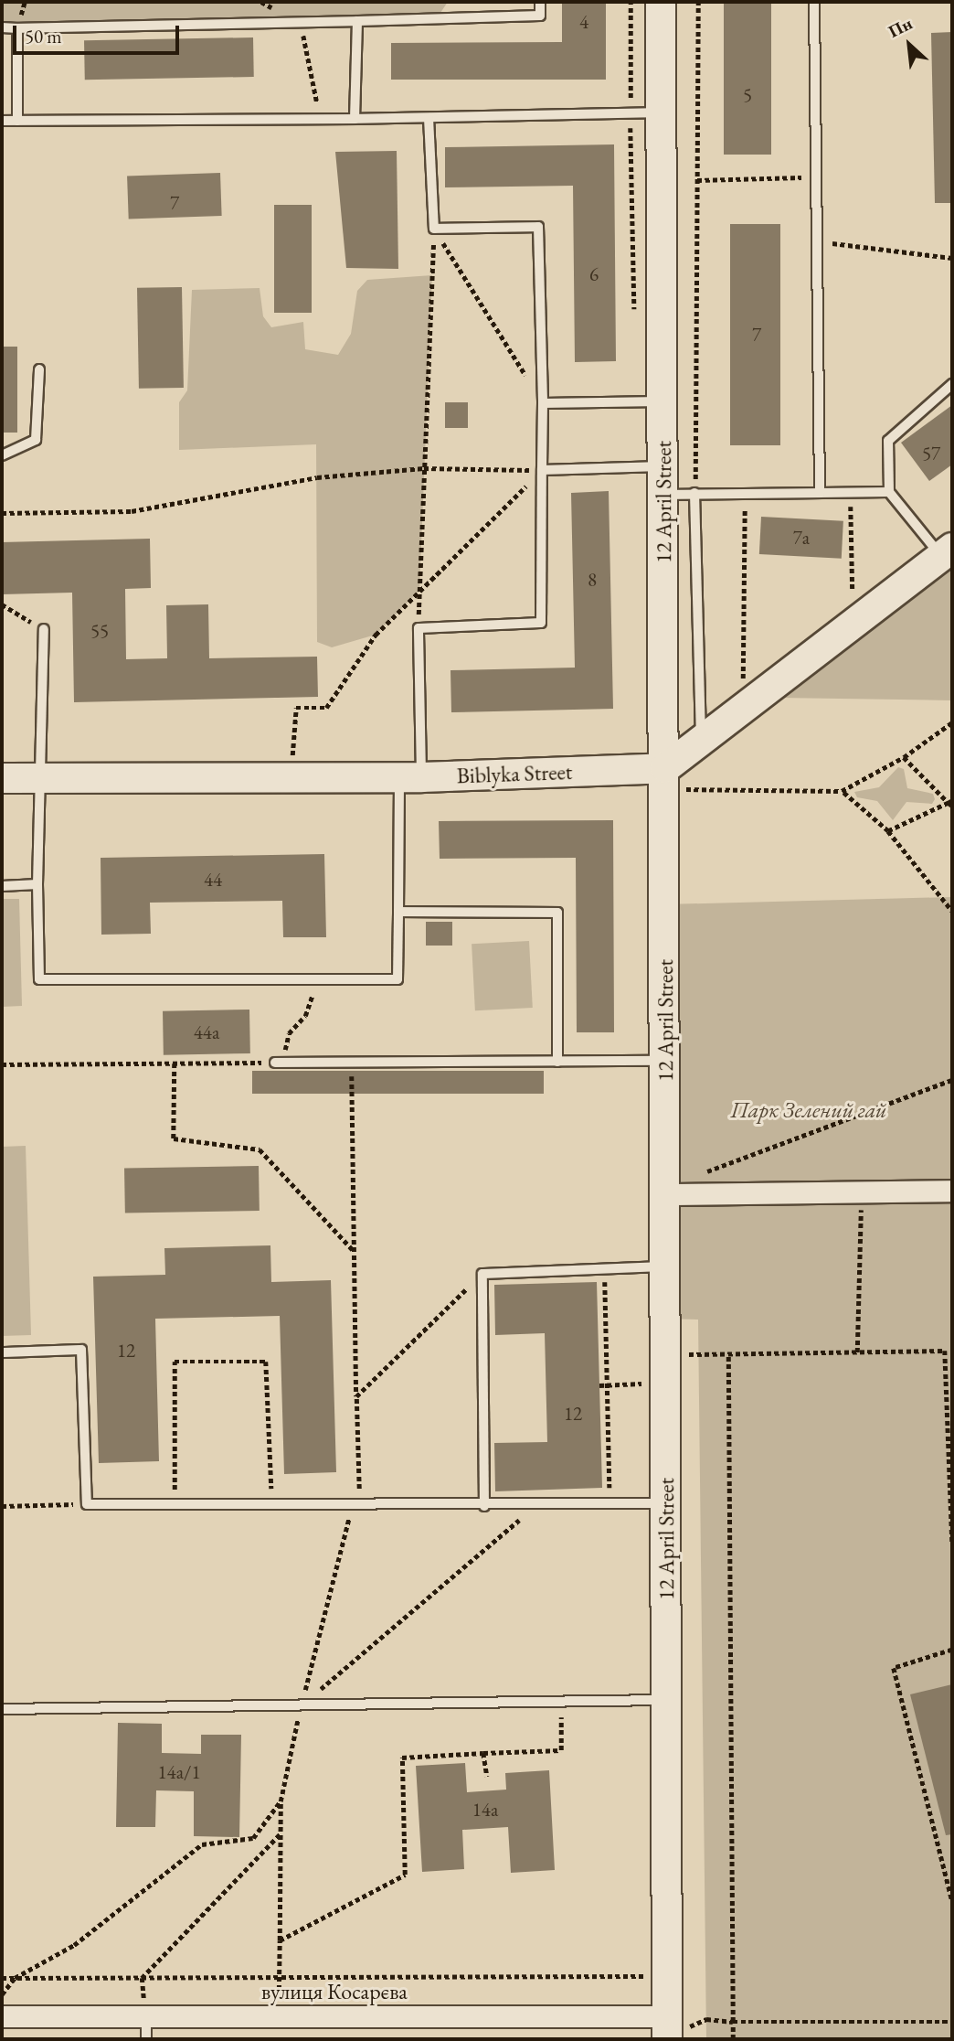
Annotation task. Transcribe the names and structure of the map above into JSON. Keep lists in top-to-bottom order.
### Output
{
  "streets": {
    "street": ["12 April Street", "Biblyka Street", "вулиця Косарєва"]
  },
  "crossings": [
    ["12 April Street", "Biblyka Street"],
    ["12 April Street", "вулиця Косарєва"]
  ],
  "parks": ["Парк Зелений гай"],
  "house_numbers": [
    "4",
    "5",
    "7",
    "6",
    "7",
    "57",
    "7а",
    "8",
    "55",
    "44",
    "44а",
    "12",
    "12",
    "14а/1",
    "14а"
  ],
  "scale_bar": "50 m",
  "north": "top left"
}
